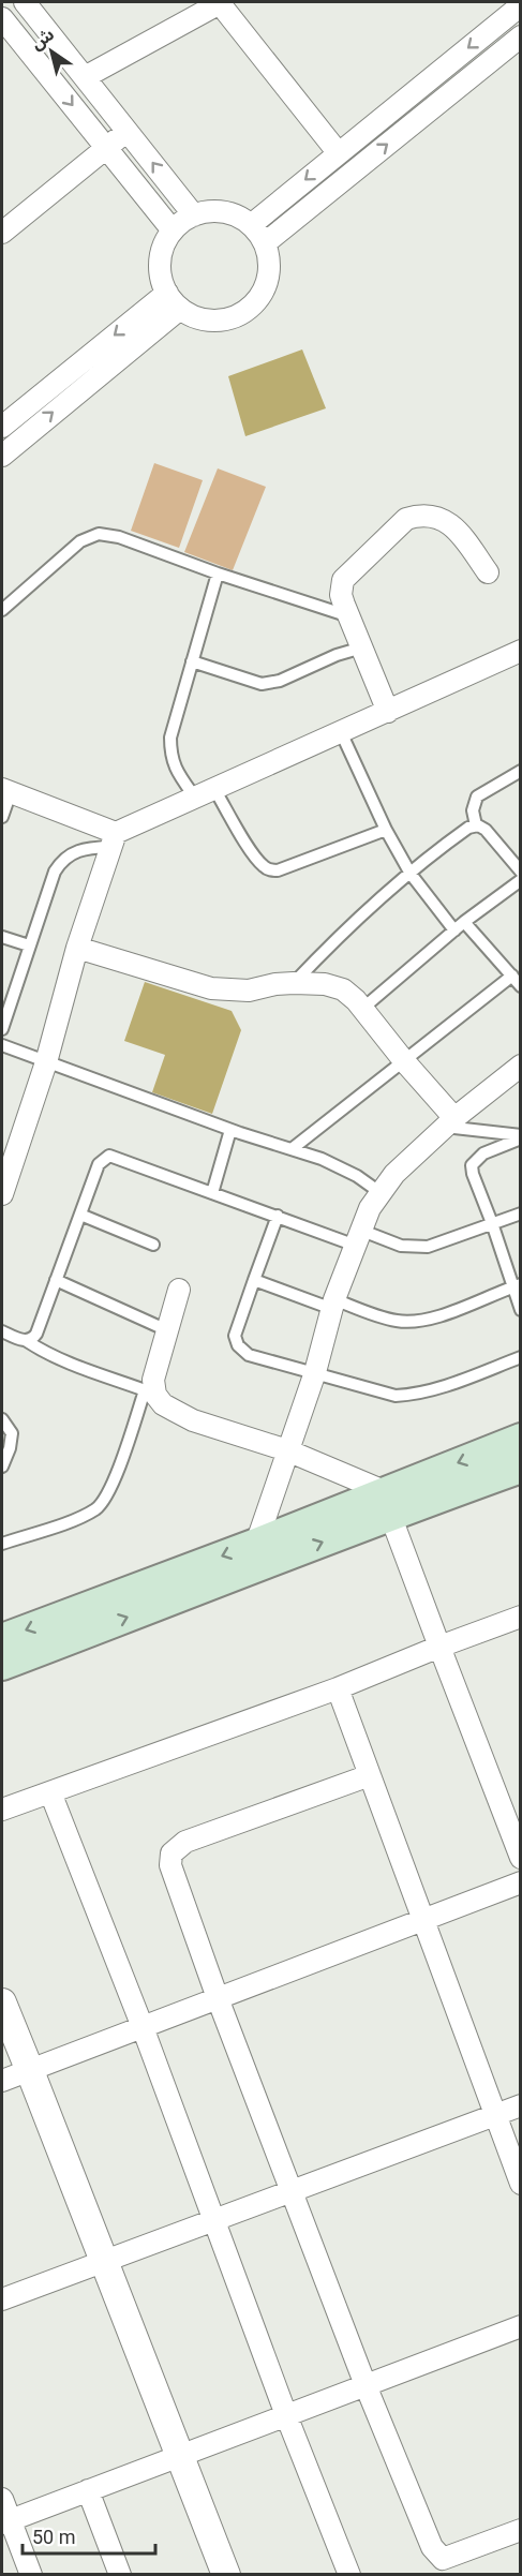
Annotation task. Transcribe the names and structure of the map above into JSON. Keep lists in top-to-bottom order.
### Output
{
  "scale_bar": "50 m",
  "north": "top left"
}
